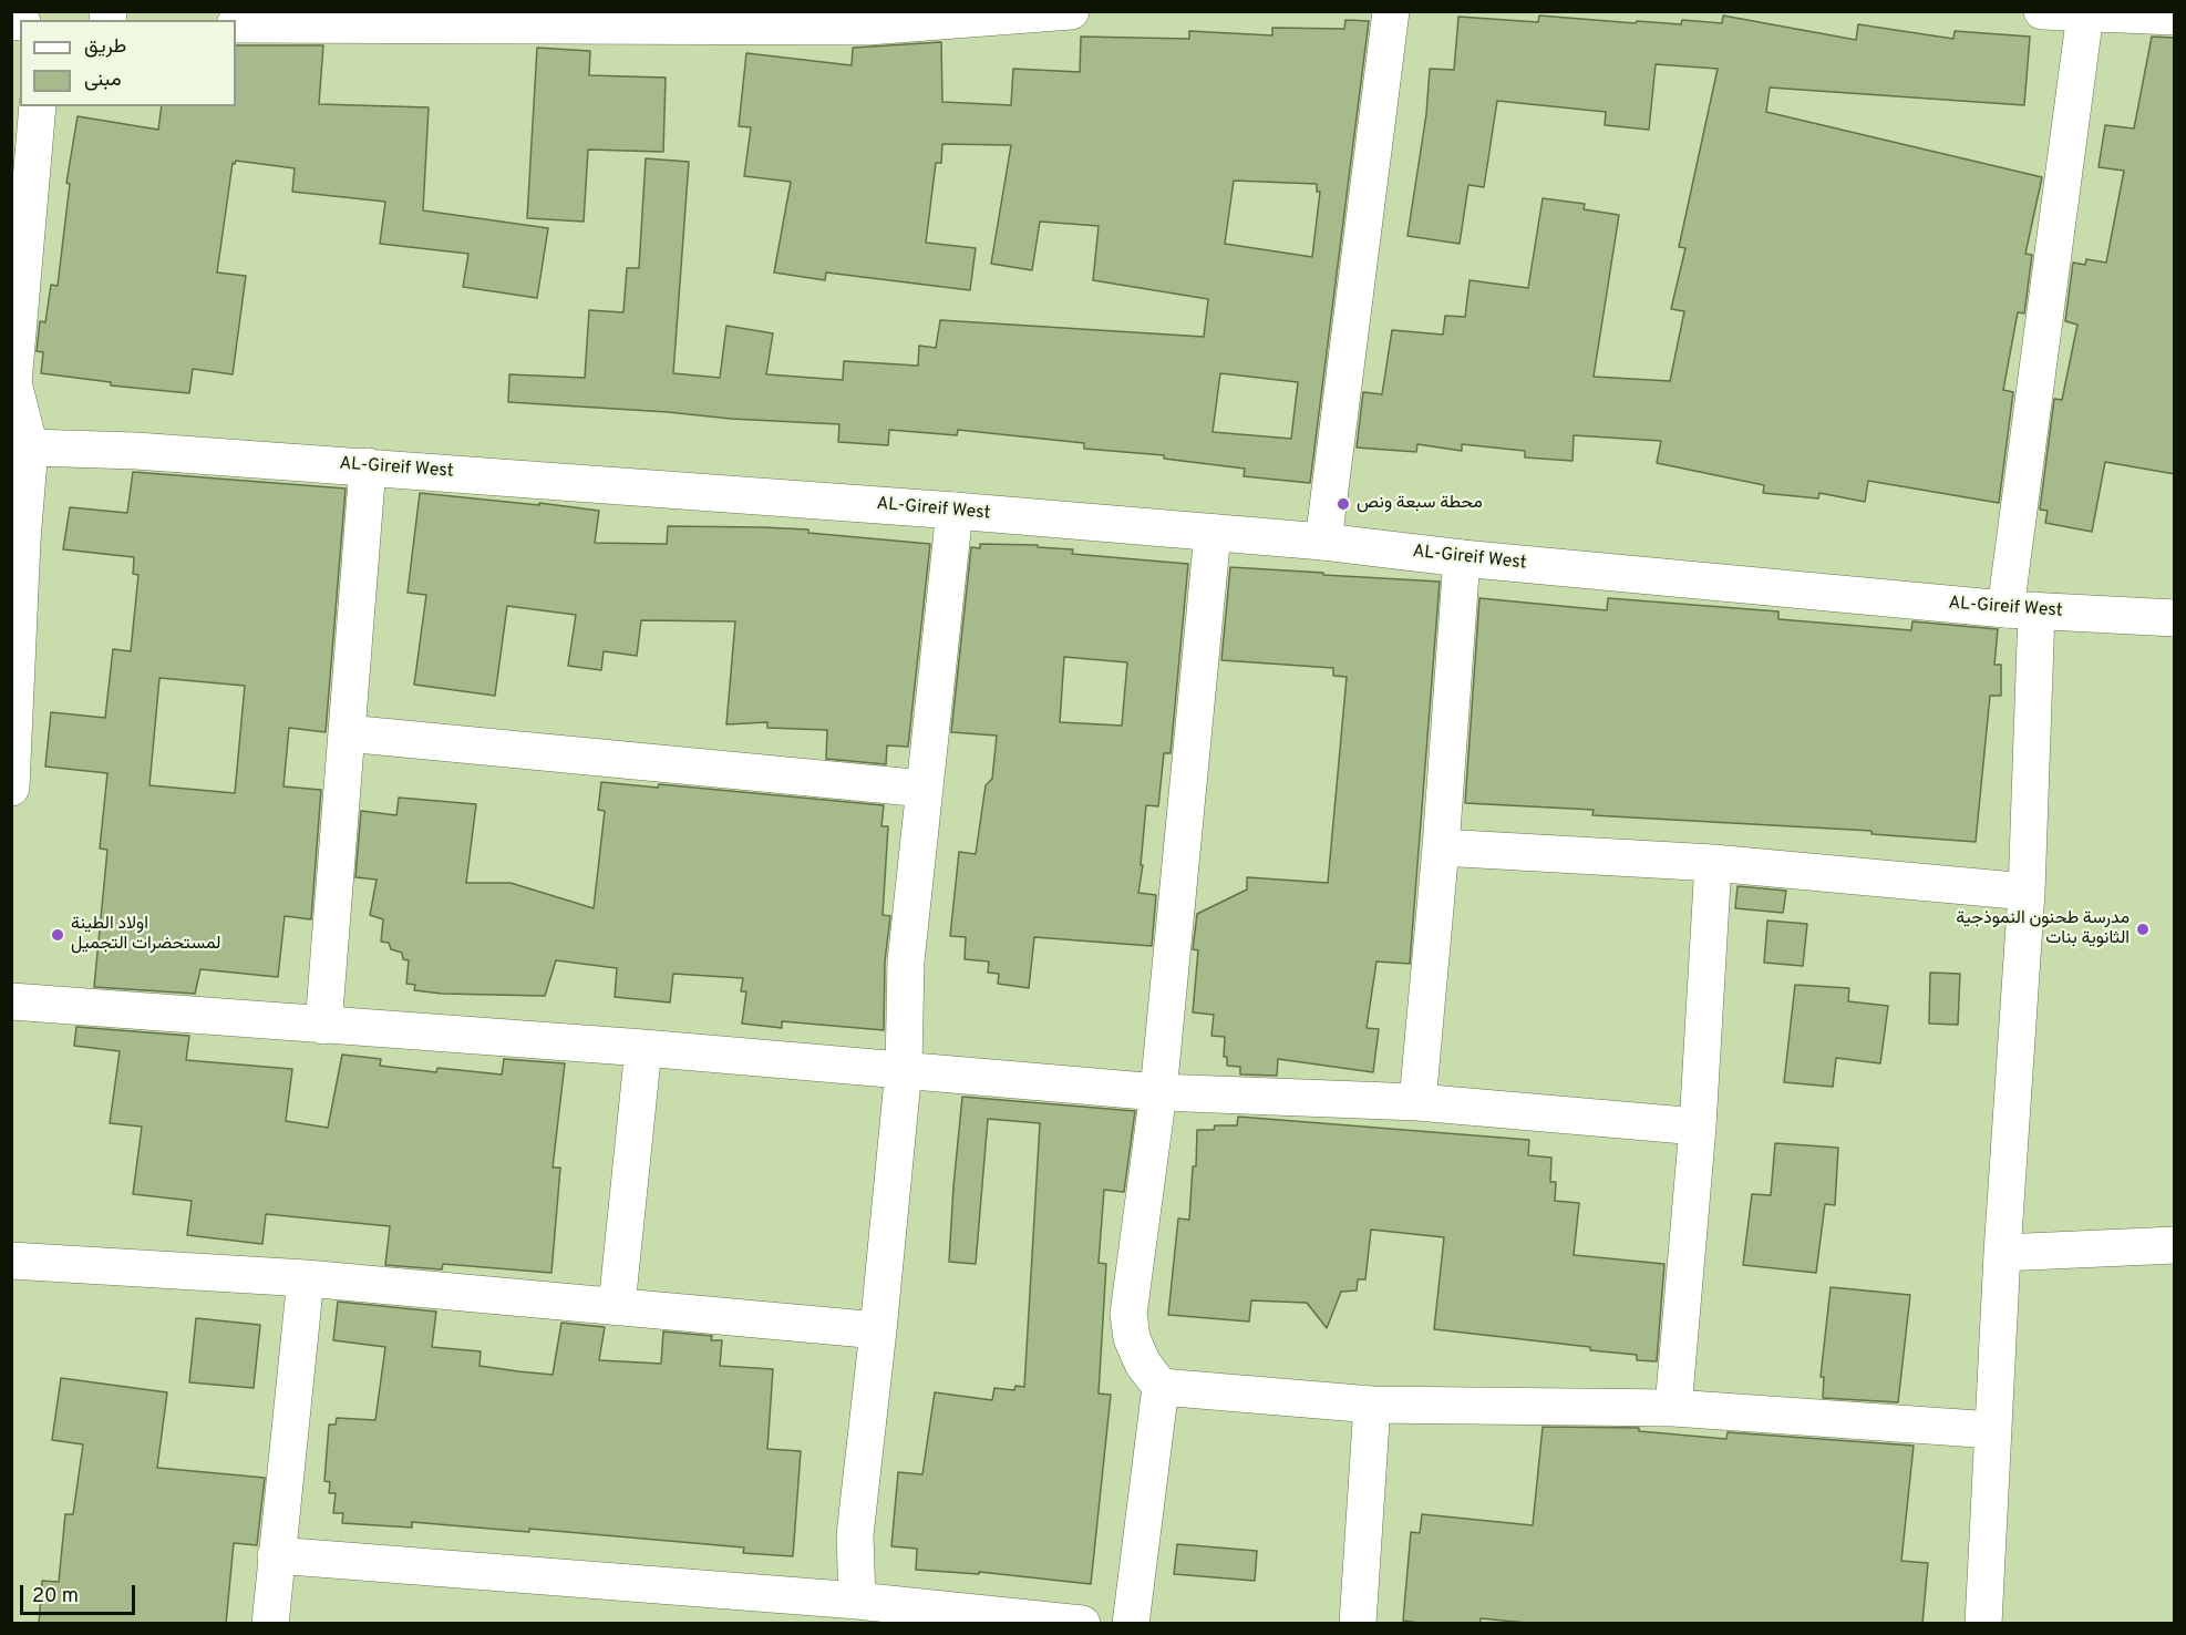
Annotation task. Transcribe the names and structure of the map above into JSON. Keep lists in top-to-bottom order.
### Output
{
  "streets": {
    "street": ["AL-Gireif West"]
  },
  "places": ["محطة سبعة ونص", "مدرسة طحنون النموذجية الثانوية بنات", "اولاد الطينة لمستحضرات التجميل"],
  "legend": ["طريق", "مبنى"],
  "scale_bar": "20 m"
}
